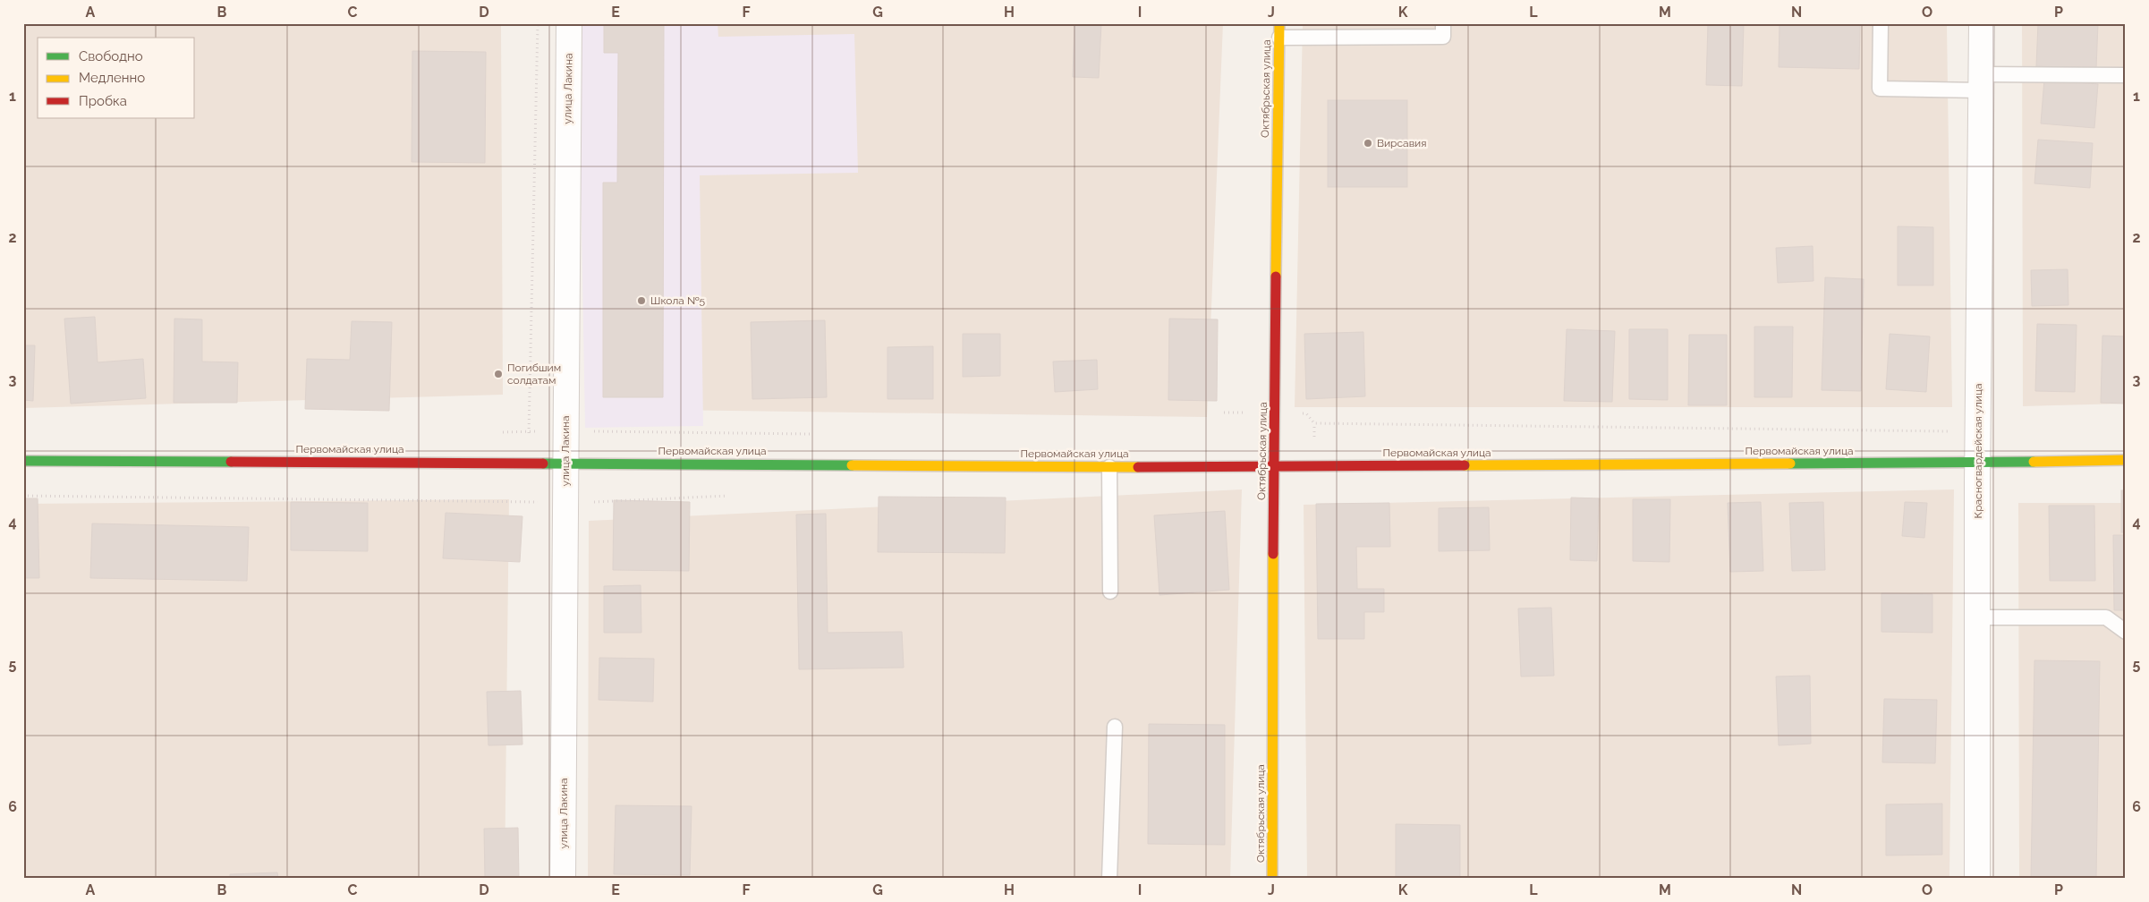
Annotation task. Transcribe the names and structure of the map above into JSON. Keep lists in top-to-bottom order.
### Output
{
  "streets": {
    "street": [
      "улица Лакина",
      "Октябрьская улица",
      "Первомайская улица",
      "Красногвардейская улица"
    ]
  },
  "crossings": [
    ["улица Лакина", "Первомайская улица"],
    ["Октябрьская улица", "Первомайская улица"],
    ["Первомайская улица", "Красногвардейская улица"]
  ],
  "places": ["Вирсавия", "Школа №5", "Погибшим солдатам"],
  "legend": ["Свободно", "Медленно", "Пробка"],
  "grid": {
    "columns": [
      "A",
      "B",
      "C",
      "D",
      "E",
      "F",
      "G",
      "H",
      "I",
      "J",
      "K",
      "L",
      "M",
      "N",
      "O",
      "P"
    ],
    "rows": [
      "1",
      "2",
      "3",
      "4",
      "5",
      "6"
    ]
  }
}
